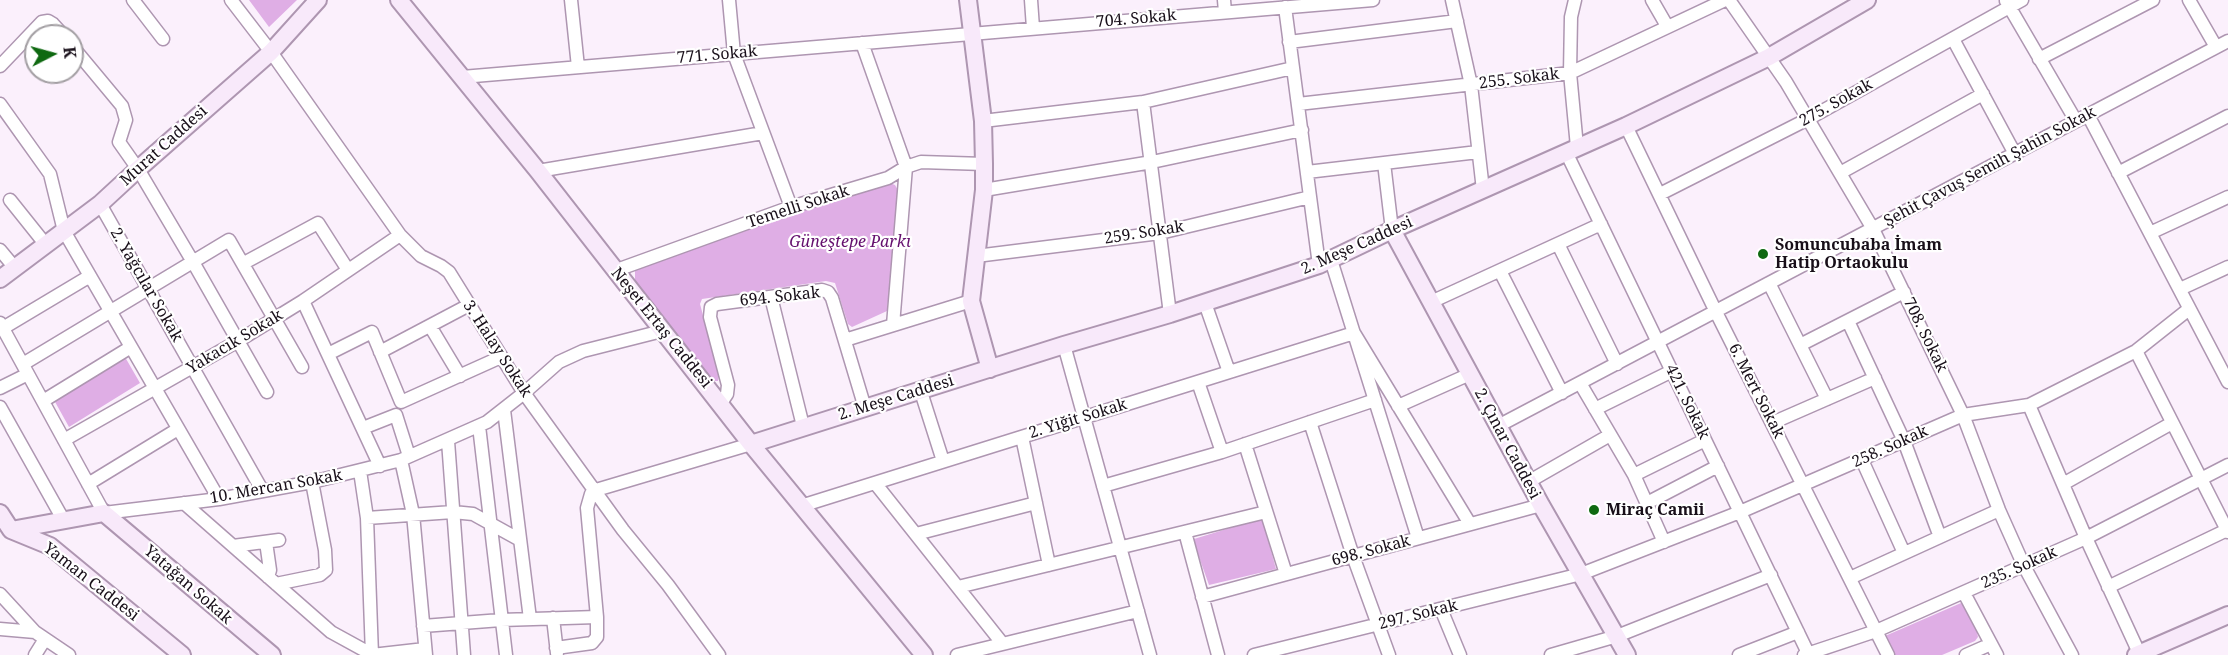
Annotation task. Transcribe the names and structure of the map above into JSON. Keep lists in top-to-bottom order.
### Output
{
  "streets": {
    "street": [
      "704. Sokak",
      "771. Sokak",
      "255. Sokak",
      "275. Sokak",
      "Murat Caddesi",
      "Şehit Çavuş Semih Şahin Sokak",
      "Temelli Sokak",
      "259. Sokak",
      "2. Meşe Caddesi",
      "2. Yağcılar Sokak",
      "694. Sokak",
      "Neşet Ertaş Caddesi",
      "708. Sokak",
      "Yakacık Sokak",
      "3. Halay Sokak",
      "6. Mert Sokak",
      "421. Sokak",
      "2. Yiğit Sokak",
      "2. Çınar Caddesi",
      "258. Sokak",
      "10. Mercan Sokak",
      "698. Sokak",
      "235. Sokak",
      "Yaman Caddesi",
      "Yatağan Sokak",
      "297. Sokak"
    ]
  },
  "crossings": [
    ["704. Sokak", "771. Sokak"],
    ["771. Sokak", "Neşet Ertaş Caddesi"],
    ["255. Sokak", "708. Sokak"],
    ["275. Sokak", "708. Sokak"],
    ["275. Sokak", "6. Mert Sokak"],
    ["Murat Caddesi", "2. Yağcılar Sokak"],
    ["Murat Caddesi", "3. Halay Sokak"],
    ["Şehit Çavuş Semih Şahin Sokak", "708. Sokak"],
    ["Şehit Çavuş Semih Şahin Sokak", "6. Mert Sokak"],
    ["Şehit Çavuş Semih Şahin Sokak", "421. Sokak"],
    ["Şehit Çavuş Semih Şahin Sokak", "2. Çınar Caddesi"],
    ["Temelli Sokak", "Neşet Ertaş Caddesi"],
    ["2. Meşe Caddesi", "694. Sokak"],
    ["2. Meşe Caddesi", "Neşet Ertaş Caddesi"],
    ["2. Meşe Caddesi", "708. Sokak"],
    ["2. Meşe Caddesi", "6. Mert Sokak"],
    ["2. Meşe Caddesi", "421. Sokak"],
    ["2. Meşe Caddesi", "2. Çınar Caddesi"],
    ["2. Yağcılar Sokak", "Yakacık Sokak"],
    ["2. Yağcılar Sokak", "10. Mercan Sokak"],
    ["694. Sokak", "Neşet Ertaş Caddesi"],
    ["Neşet Ertaş Caddesi", "2. Yiğit Sokak"],
    ["Neşet Ertaş Caddesi", "10. Mercan Sokak"],
    ["708. Sokak", "258. Sokak"],
    ["708. Sokak", "235. Sokak"],
    ["Yakacık Sokak", "3. Halay Sokak"],
    ["3. Halay Sokak", "10. Mercan Sokak"],
    ["6. Mert Sokak", "258. Sokak"],
    ["6. Mert Sokak", "235. Sokak"],
    ["421. Sokak", "258. Sokak"],
    ["421. Sokak", "235. Sokak"],
    ["2. Çınar Caddesi", "258. Sokak"],
    ["2. Çınar Caddesi", "698. Sokak"],
    ["2. Çınar Caddesi", "297. Sokak"],
    ["258. Sokak", "297. Sokak"],
    ["10. Mercan Sokak", "Yaman Caddesi"],
    ["10. Mercan Sokak", "Yatağan Sokak"]
  ],
  "parks": ["Güneştepe Parkı"],
  "places": ["Somuncubaba İmam Hatip Ortaokulu", "Miraç Camii"],
  "north": "right"
}
